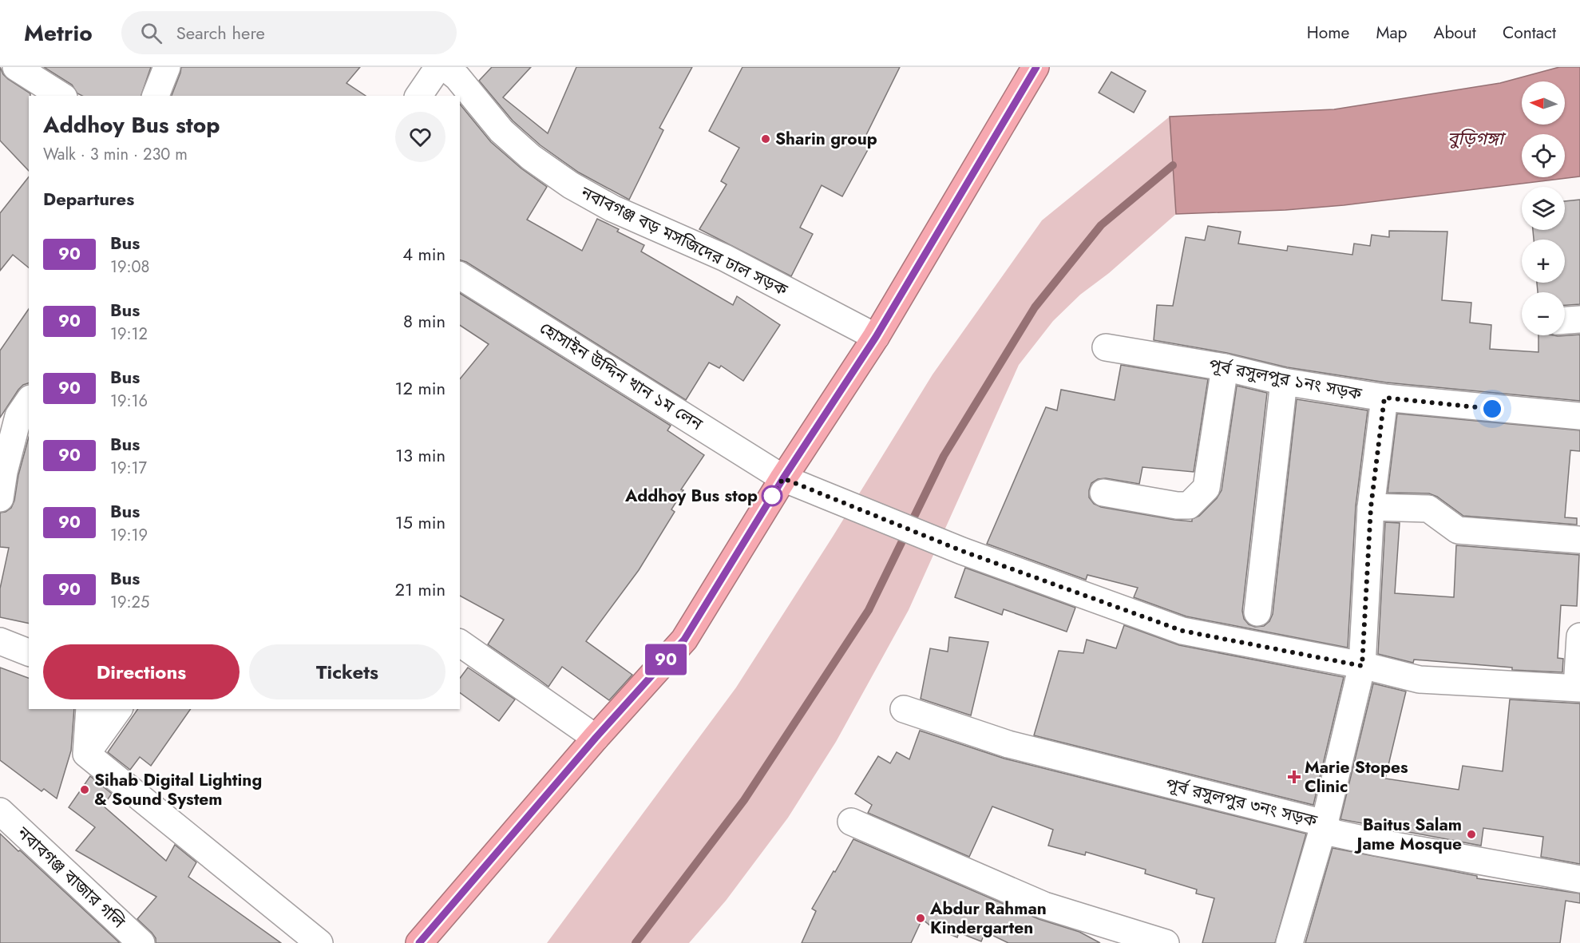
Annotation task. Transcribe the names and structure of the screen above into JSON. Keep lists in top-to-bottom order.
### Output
{
  "streets": {
    "street": [
      "নবাবগঞ্জ বড় মসজিদের ঢাল সড়ক",
      "হোসাইন উদ্দিন খান ১ম লেন",
      "পূর্ব রসুলপুর ১নং সড়ক",
      "পূর্ব রসুলপুর ৩নং সড়ক",
      "নবাবগঞ্জ বাজার গলি"
    ]
  },
  "water": ["বুড়িগঙ্গা"],
  "places": {
    "other": [
      "Sharin group",
      "Addhoy Bus stop",
      "Sihab Digital Lighting & Sound System",
      "Baitus Salam Jame Mosque",
      "Abdur Rahman Kindergarten"
    ],
    "health": ["Marie Stopes Clinic"]
  },
  "lines": ["bus line 90"],
  "north": "left",
  "page": {
    "header": "Metrio",
    "search": "Search here",
    "nav": [
      "Home",
      "Map",
      "About",
      "Contact"
    ],
    "on_map": "90",
    "map_buttons": ["+", "−"],
    "heading": [
      ["Addhoy Bus stop", "Walk · 3 min · 230 m"],
      "Departures"
    ],
    "list": [
      {
        "mark": "90",
        "name": "Bus",
        "note": "19:08",
        "value": "4 min"
      },
      {
        "mark": "90",
        "name": "Bus",
        "note": "19:12",
        "value": "8 min"
      },
      {
        "mark": "90",
        "name": "Bus",
        "note": "19:16",
        "value": "12 min"
      },
      {
        "mark": "90",
        "name": "Bus",
        "note": "19:17",
        "value": "13 min"
      },
      {
        "mark": "90",
        "name": "Bus",
        "note": "19:19",
        "value": "15 min"
      },
      {
        "mark": "90",
        "name": "Bus",
        "note": "19:25",
        "value": "21 min"
      }
    ],
    "buttons": ["Directions", "Tickets"]
  }
}
